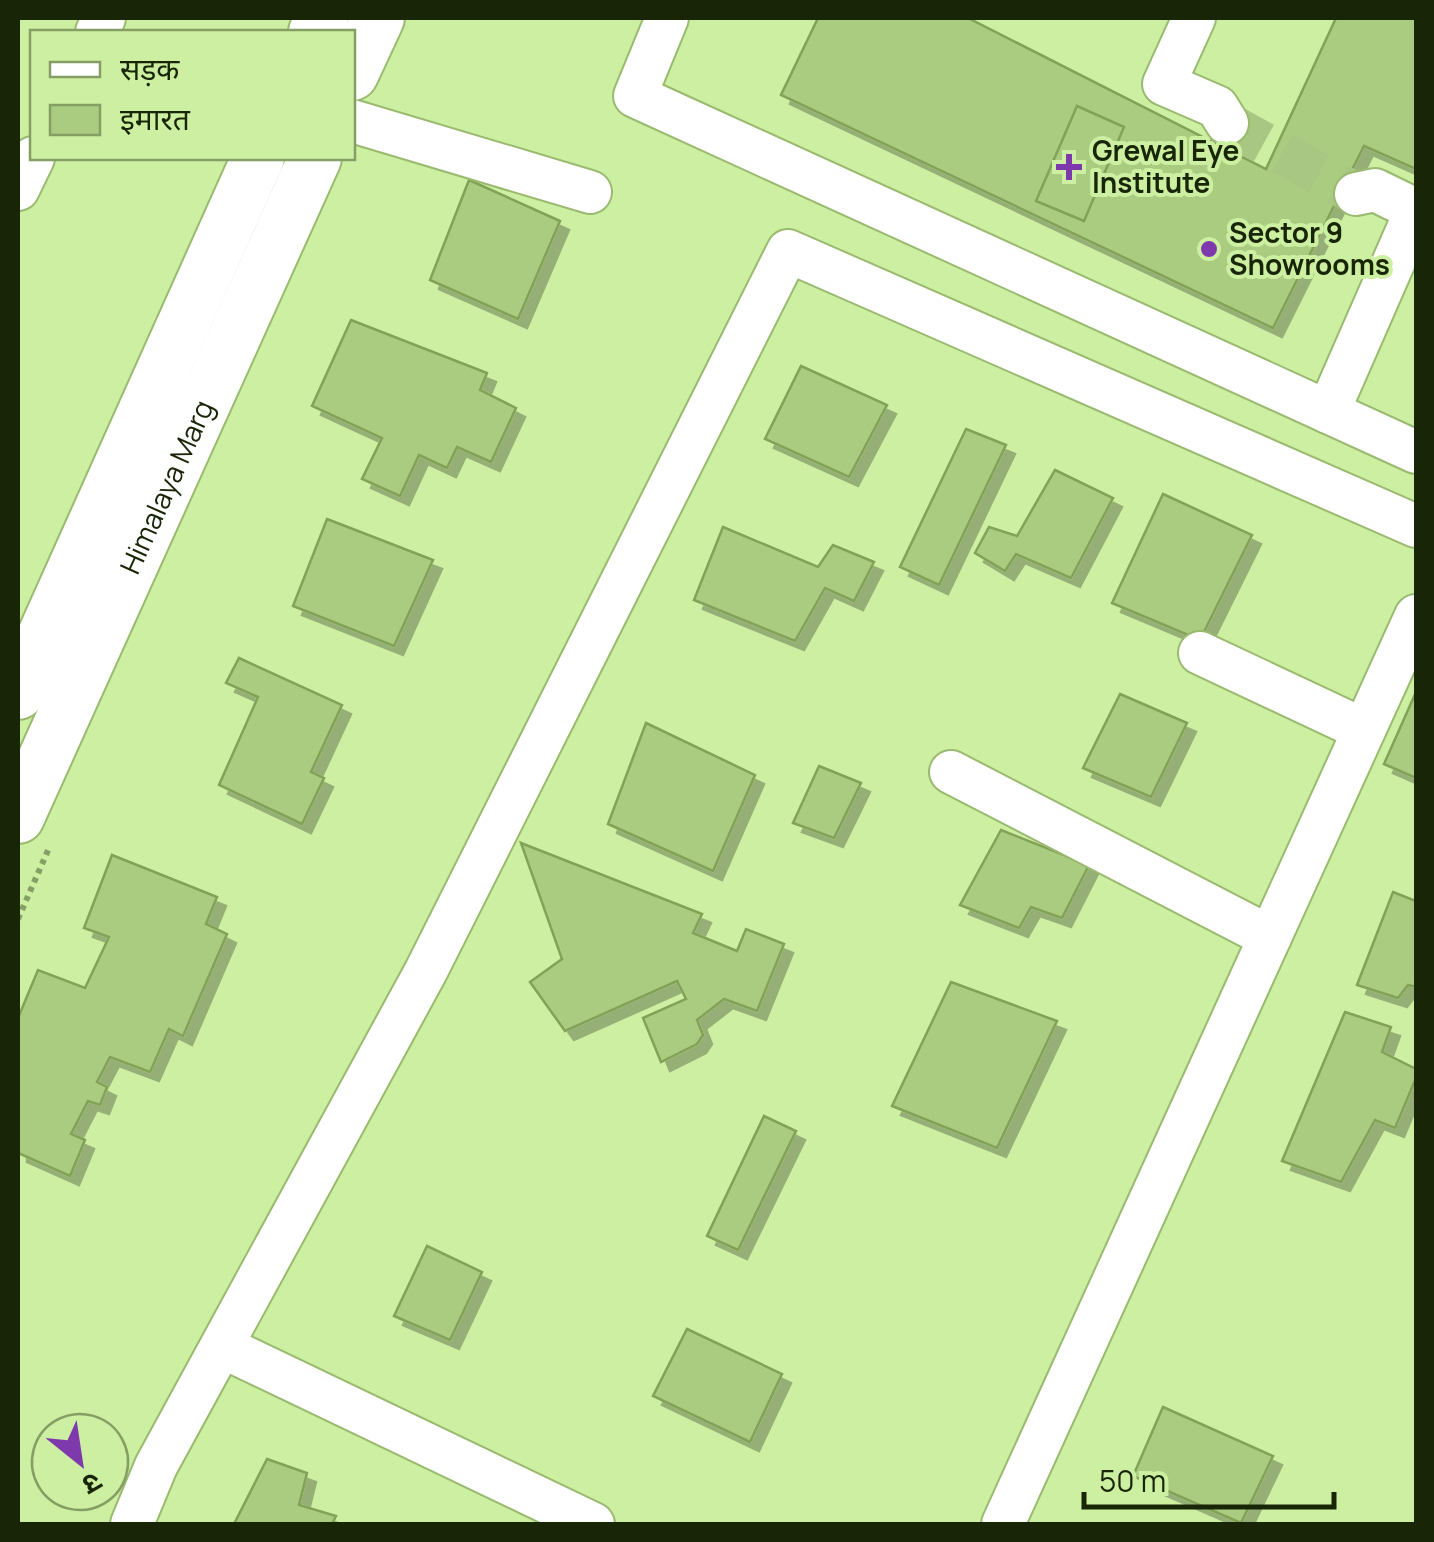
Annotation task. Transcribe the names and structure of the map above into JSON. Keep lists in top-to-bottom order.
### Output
{
  "streets": {
    "main road": ["Himalaya Marg"]
  },
  "places": {
    "health": ["Grewal Eye Institute"],
    "other": ["Sector 9 Showrooms"]
  },
  "legend": ["सड़क", "इमारत"],
  "scale_bar": "50 m",
  "north": "bottom right"
}
